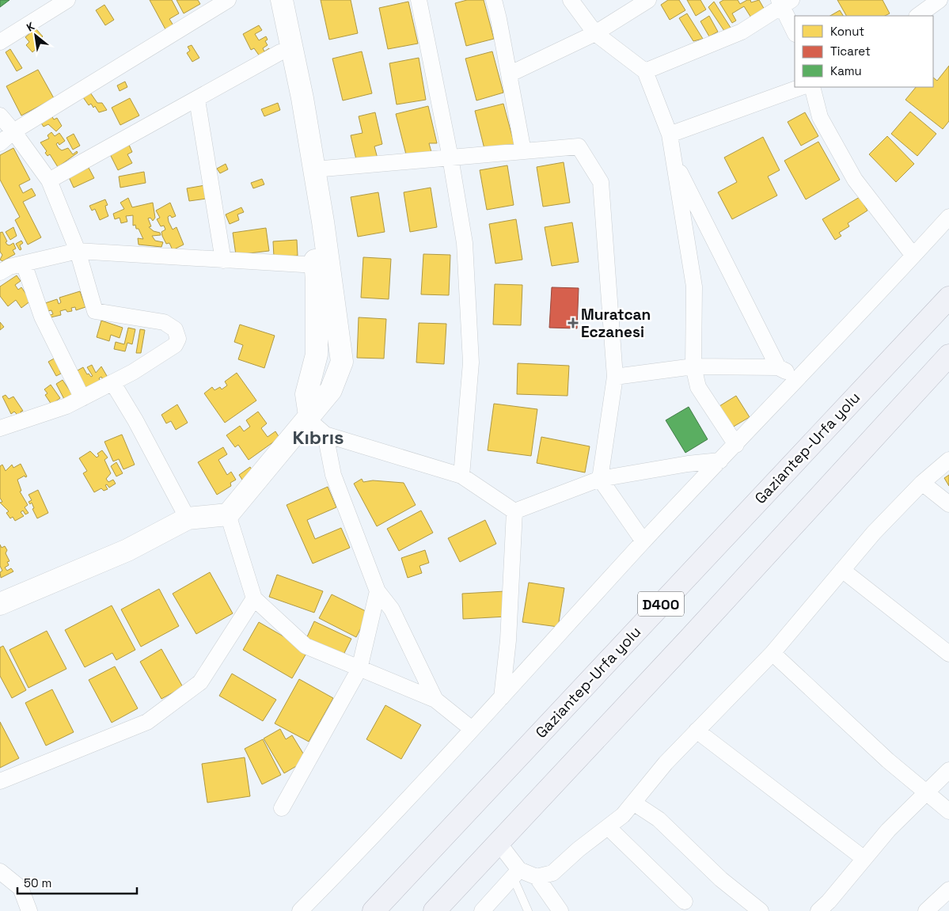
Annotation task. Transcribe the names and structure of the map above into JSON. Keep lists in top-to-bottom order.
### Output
{
  "streets": {
    "highway": ["Gaziantep-Urfa yolu", "D400"]
  },
  "districts": ["Kıbrıs"],
  "places": {
    "health": ["Muratcan Eczanesi"]
  },
  "legend": ["Konut", "Ticaret", "Kamu"],
  "scale_bar": "50 m",
  "north": "top left"
}
